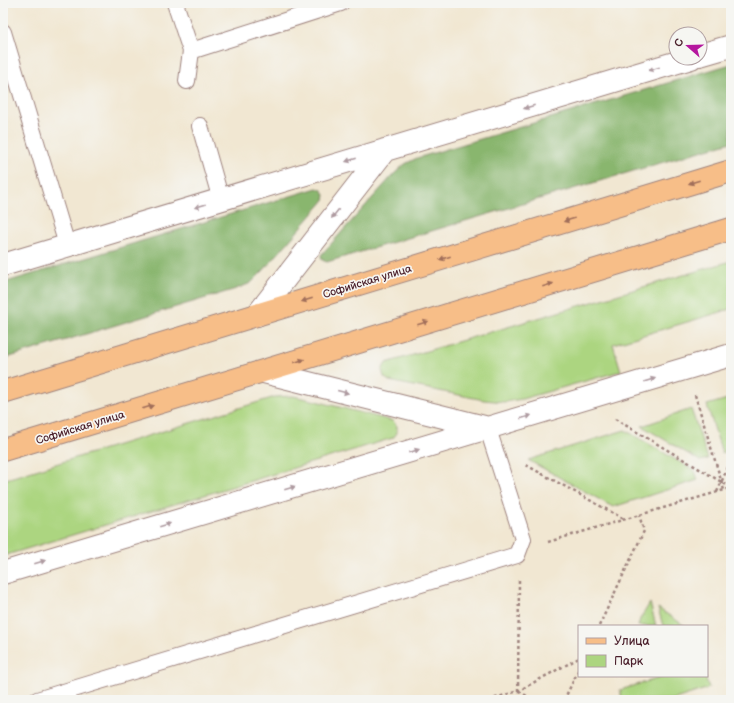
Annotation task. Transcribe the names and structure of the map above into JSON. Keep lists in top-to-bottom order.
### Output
{
  "streets": {
    "main road": ["Софийская улица"]
  },
  "legend": ["Улица", "Парк"],
  "north": "left"
}
